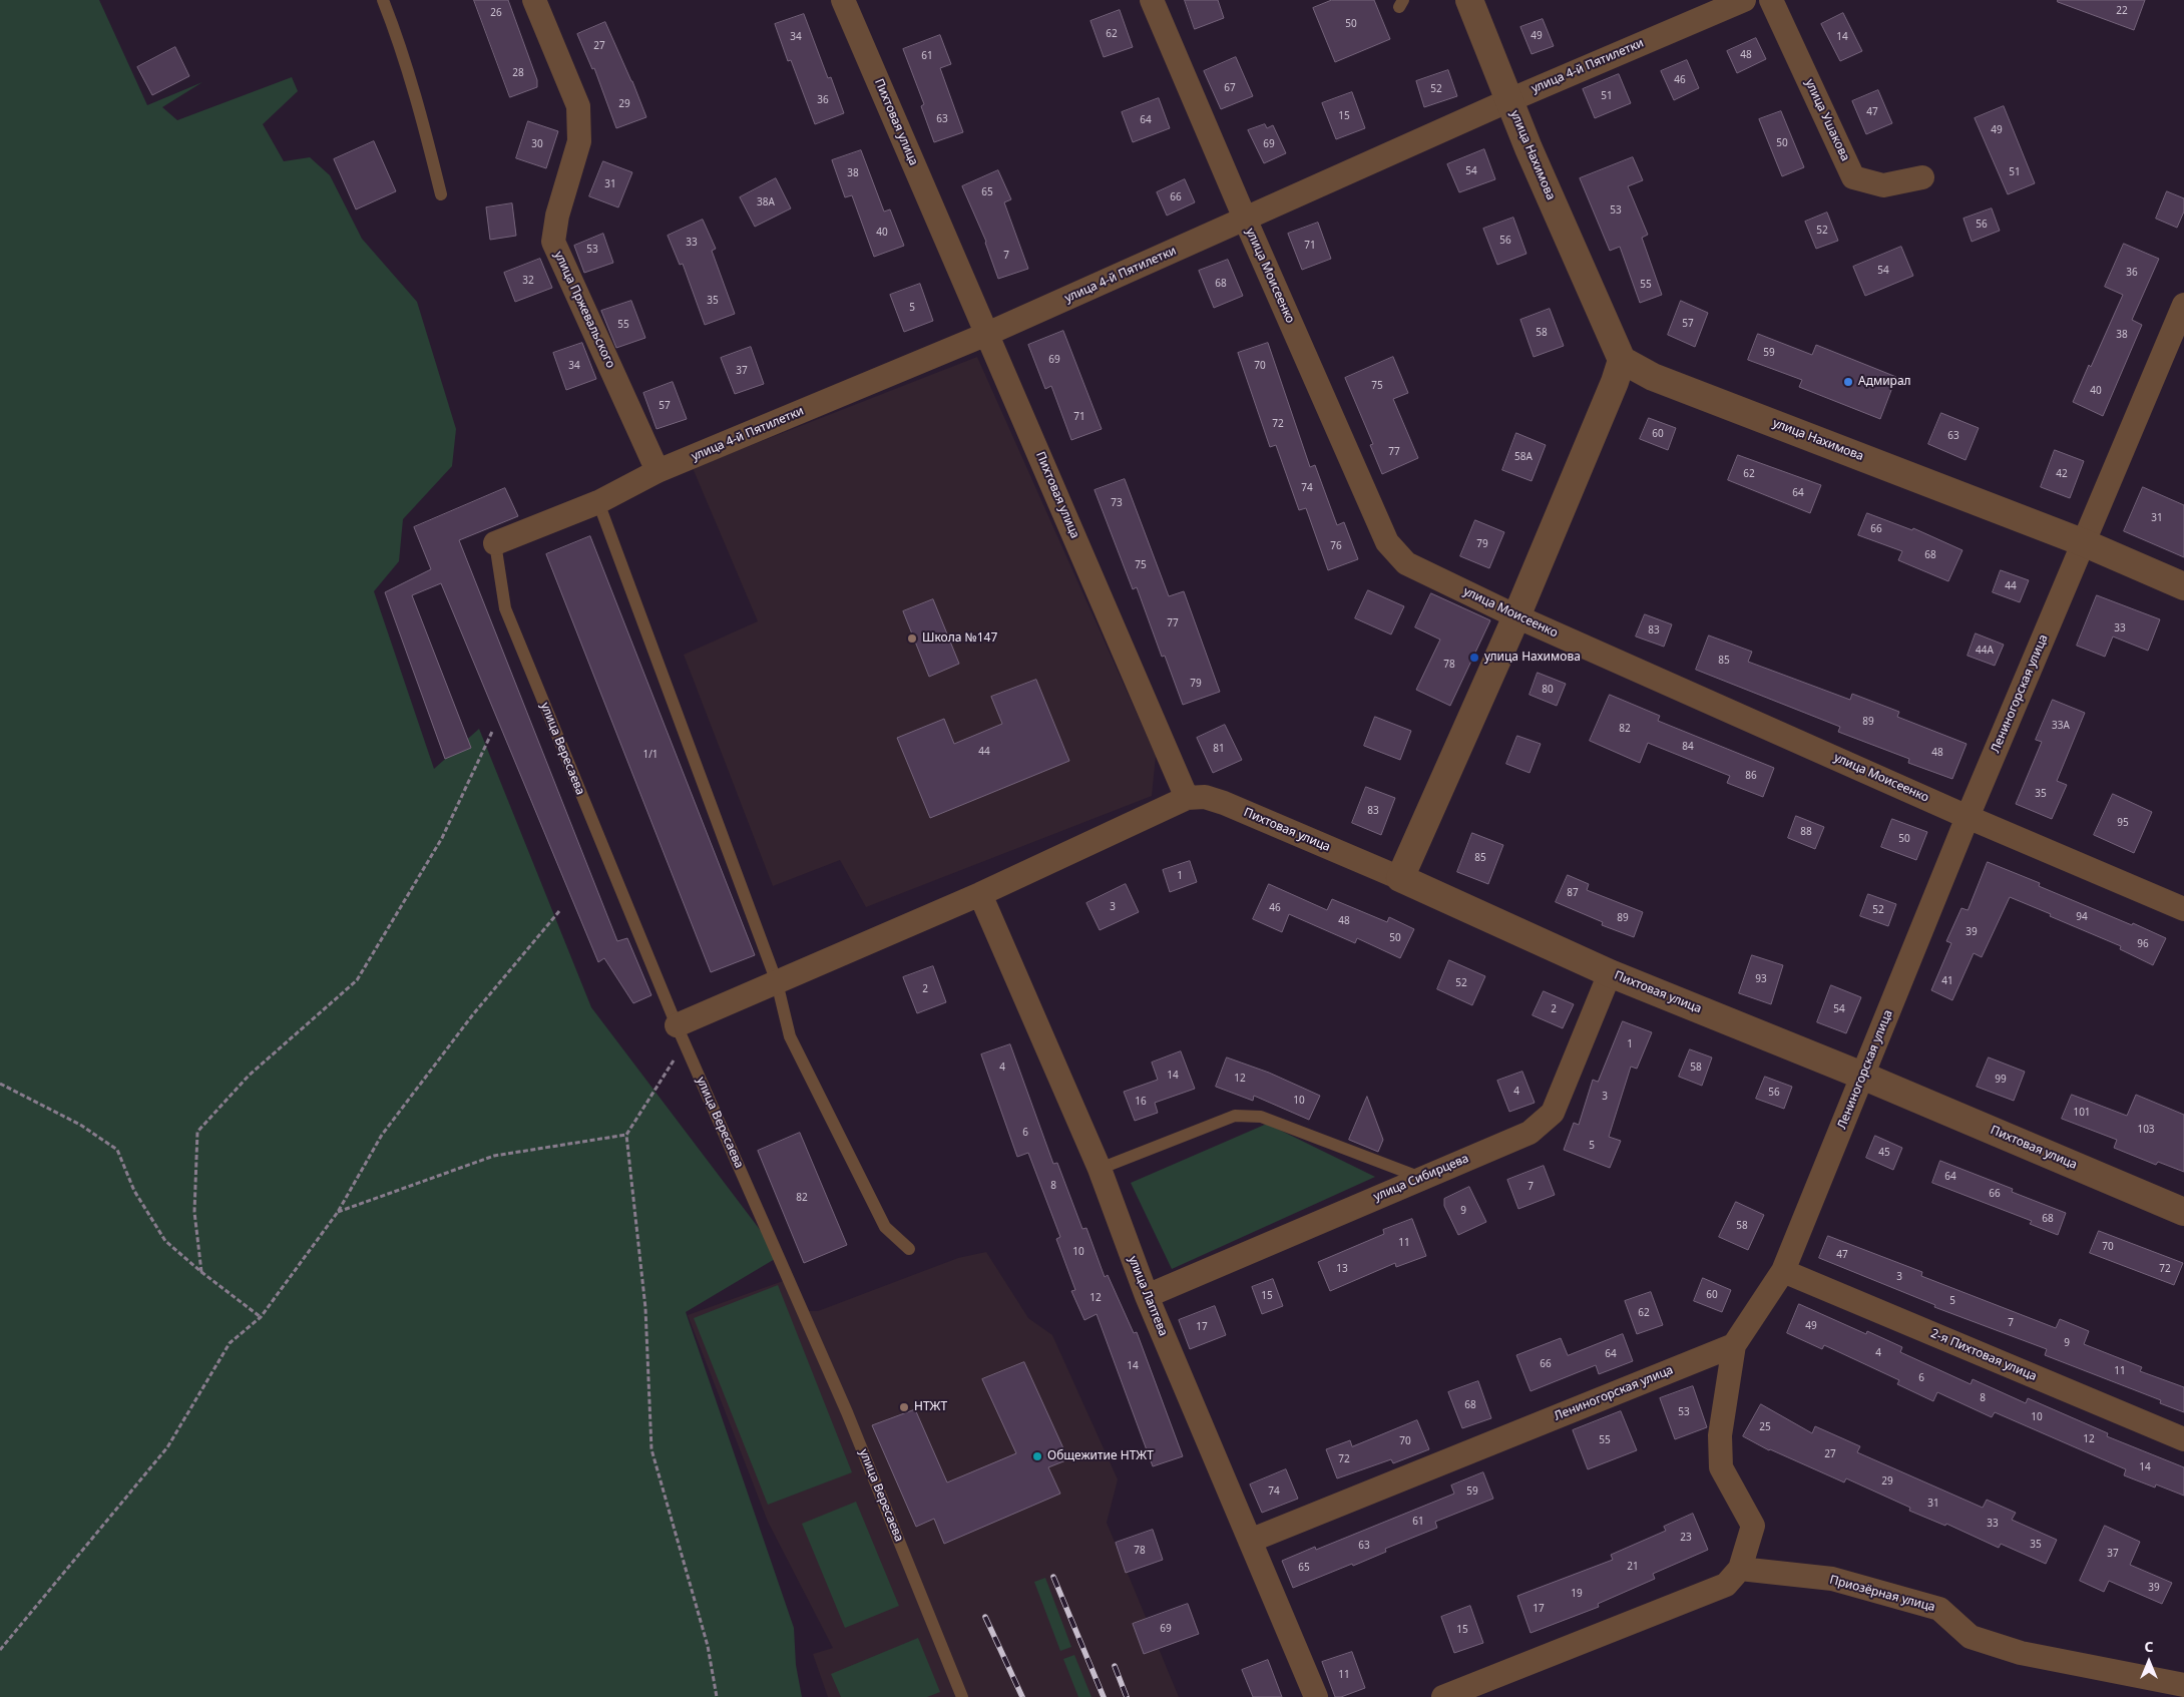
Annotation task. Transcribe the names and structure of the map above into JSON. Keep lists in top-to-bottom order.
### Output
{
  "streets": {
    "street": [
      "улица 4-й Пятилетки",
      "улица Ушакова",
      "Пихтовая улица",
      "улица Нахимова",
      "улица Моисеенко",
      "улица Пржевальского",
      "Лениногорская улица",
      "улица Сибирцева",
      "улица Лаптева",
      "2-я Пихтовая улица",
      "Приозёрная улица"
    ],
    "lane": ["улица Вересаева"]
  },
  "crossings": [
    ["улица 4-й Пятилетки", "Пихтовая улица"],
    ["улица 4-й Пятилетки", "улица Нахимова"],
    ["улица 4-й Пятилетки", "улица Моисеенко"],
    ["улица 4-й Пятилетки", "улица Пржевальского"],
    ["улица 4-й Пятилетки", "улица Вересаева"],
    ["Пихтовая улица", "Лениногорская улица"],
    ["Пихтовая улица", "улица Сибирцева"],
    ["улица Нахимова", "Лениногорская улица"],
    ["улица Моисеенко", "Лениногорская улица"],
    ["Лениногорская улица", "улица Лаптева"],
    ["Лениногорская улица", "2-я Пихтовая улица"],
    ["улица Сибирцева", "улица Лаптева"]
  ],
  "places": [
    "Адмирал",
    "Школа №147",
    "улица Нахимова",
    "НТЖТ",
    "Общежитие НТЖТ"
  ],
  "house_numbers": [
    "22",
    "26",
    "50",
    "62",
    "49",
    "34",
    "14",
    "27",
    "48",
    "61",
    "28",
    "46",
    "67",
    "52",
    "51",
    "36",
    "29",
    "47",
    "15",
    "63",
    "64",
    "49",
    "50",
    "30",
    "69",
    "54",
    "51",
    "38",
    "31",
    "65",
    "66",
    "38А",
    "53",
    "56",
    "52",
    "40",
    "56",
    "33",
    "71",
    "53",
    "7",
    "54",
    "36",
    "32",
    "68",
    "55",
    "35",
    "5",
    "57",
    "55",
    "58",
    "38",
    "59",
    "69",
    "34",
    "70",
    "37",
    "75",
    "40",
    "57",
    "71",
    "72",
    "60",
    "63",
    "77",
    "58А",
    "62",
    "42",
    "74",
    "64",
    "73",
    "31",
    "66",
    "79",
    "76",
    "68",
    "75",
    "44",
    "77",
    "33",
    "83",
    "44А",
    "85",
    "78",
    "79",
    "80",
    "89",
    "33А",
    "82",
    "84",
    "81",
    "44",
    "48",
    "1/1",
    "86",
    "35",
    "83",
    "95",
    "88",
    "50",
    "85",
    "1",
    "87",
    "3",
    "46",
    "52",
    "94",
    "89",
    "48",
    "39",
    "50",
    "96",
    "93",
    "41",
    "52",
    "2",
    "2",
    "54",
    "1",
    "4",
    "58",
    "14",
    "12",
    "99",
    "4",
    "56",
    "3",
    "10",
    "16",
    "101",
    "103",
    "6",
    "5",
    "45",
    "64",
    "8",
    "7",
    "66",
    "82",
    "9",
    "68",
    "58",
    "11",
    "70",
    "10",
    "47",
    "13",
    "72",
    "3",
    "60",
    "15",
    "12",
    "5",
    "62",
    "7",
    "49",
    "17",
    "9",
    "4",
    "64",
    "66",
    "14",
    "11",
    "6",
    "8",
    "68",
    "53",
    "10",
    "25",
    "12",
    "55",
    "70",
    "27",
    "72",
    "14",
    "29",
    "74",
    "59",
    "31",
    "61",
    "33",
    "23",
    "35",
    "63",
    "78",
    "37",
    "21",
    "65",
    "39",
    "19",
    "17",
    "69",
    "15",
    "11"
  ],
  "north": "top"
}
